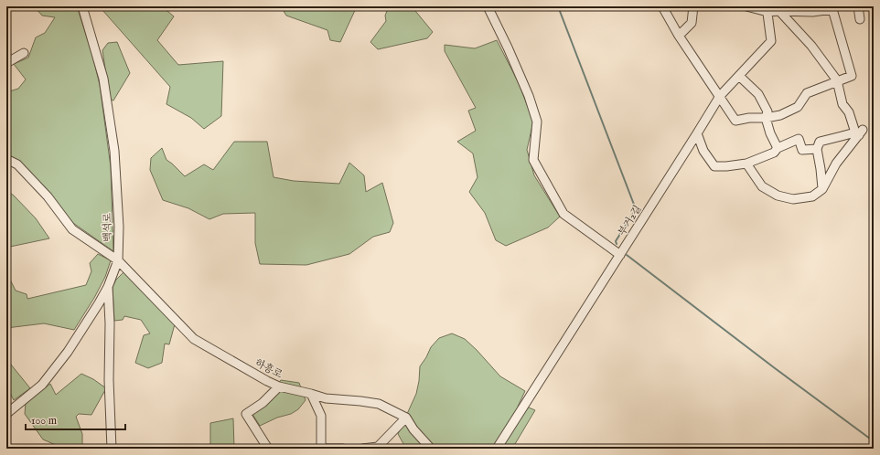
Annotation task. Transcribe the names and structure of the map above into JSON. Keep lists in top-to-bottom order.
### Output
{
  "streets": {
    "street": ["부거2길", "백석로", "하흥로"]
  },
  "crossings": [
    ["백석로", "하흥로"]
  ],
  "scale_bar": "100 m"
}
